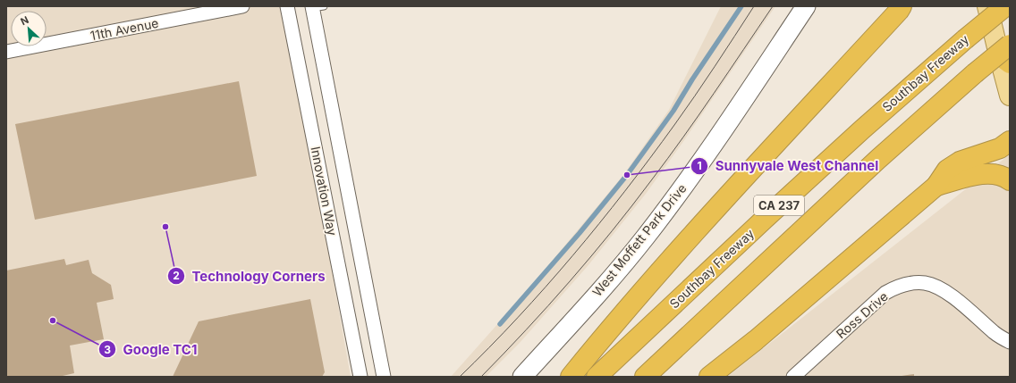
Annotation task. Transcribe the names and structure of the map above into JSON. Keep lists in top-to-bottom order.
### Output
{
  "streets": {
    "highway": ["Southbay Freeway", "CA 237"],
    "main road": ["West Moffett Park Drive"],
    "street": ["11th Avenue", "Innovation Way", "Ross Drive"]
  },
  "places": ["Sunnyvale West Channel", "Technology Corners", "Google TC1"],
  "north": "top left"
}
